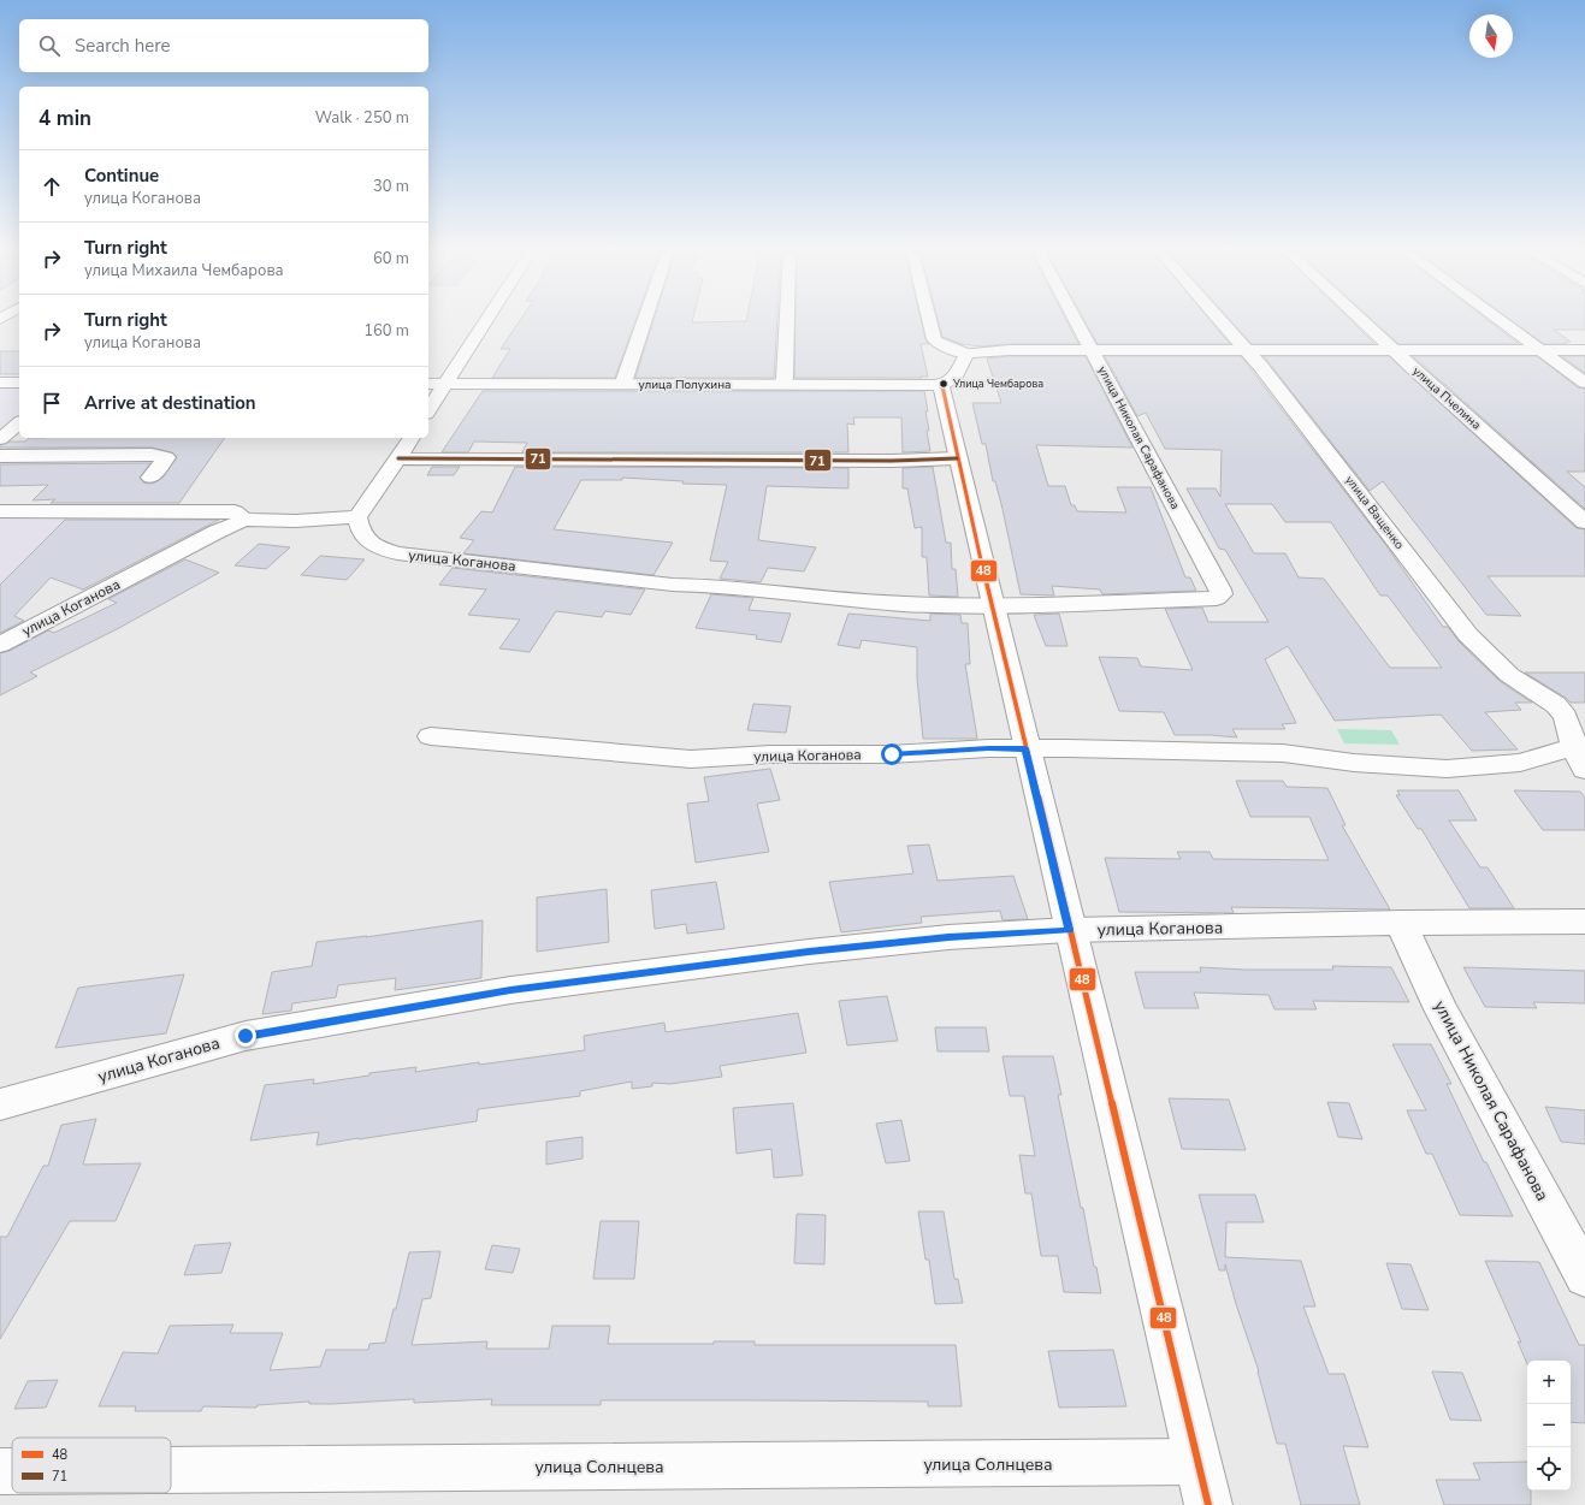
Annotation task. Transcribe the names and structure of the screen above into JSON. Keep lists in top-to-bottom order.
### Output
{
  "streets": {
    "street": [
      "улица Полухина",
      "улица Пчелина",
      "улица Николая Сарафанова",
      "улица Ващенко",
      "улица Коганова",
      "улица Солнцева"
    ]
  },
  "crossings": [
    ["улица Николая Сарафанова", "улица Коганова"],
    ["улица Ващенко", "улица Коганова"]
  ],
  "places": ["Улица Чембарова"],
  "lines": ["transit line 48", "transit line 71"],
  "legend": ["48", "71"],
  "north": "bottom",
  "page": {
    "search": "Search here",
    "heading": ["4 min", "Walk · 250 m"],
    "list": [
      ["Continue", "улица Коганова", "30 m"],
      ["Turn right", "улица Михаила Чембарова", "60 m"],
      ["Turn right", "улица Коганова", "160 m"],
      "Arrive at destination"
    ],
    "map_buttons": ["+", "−"]
  }
}
